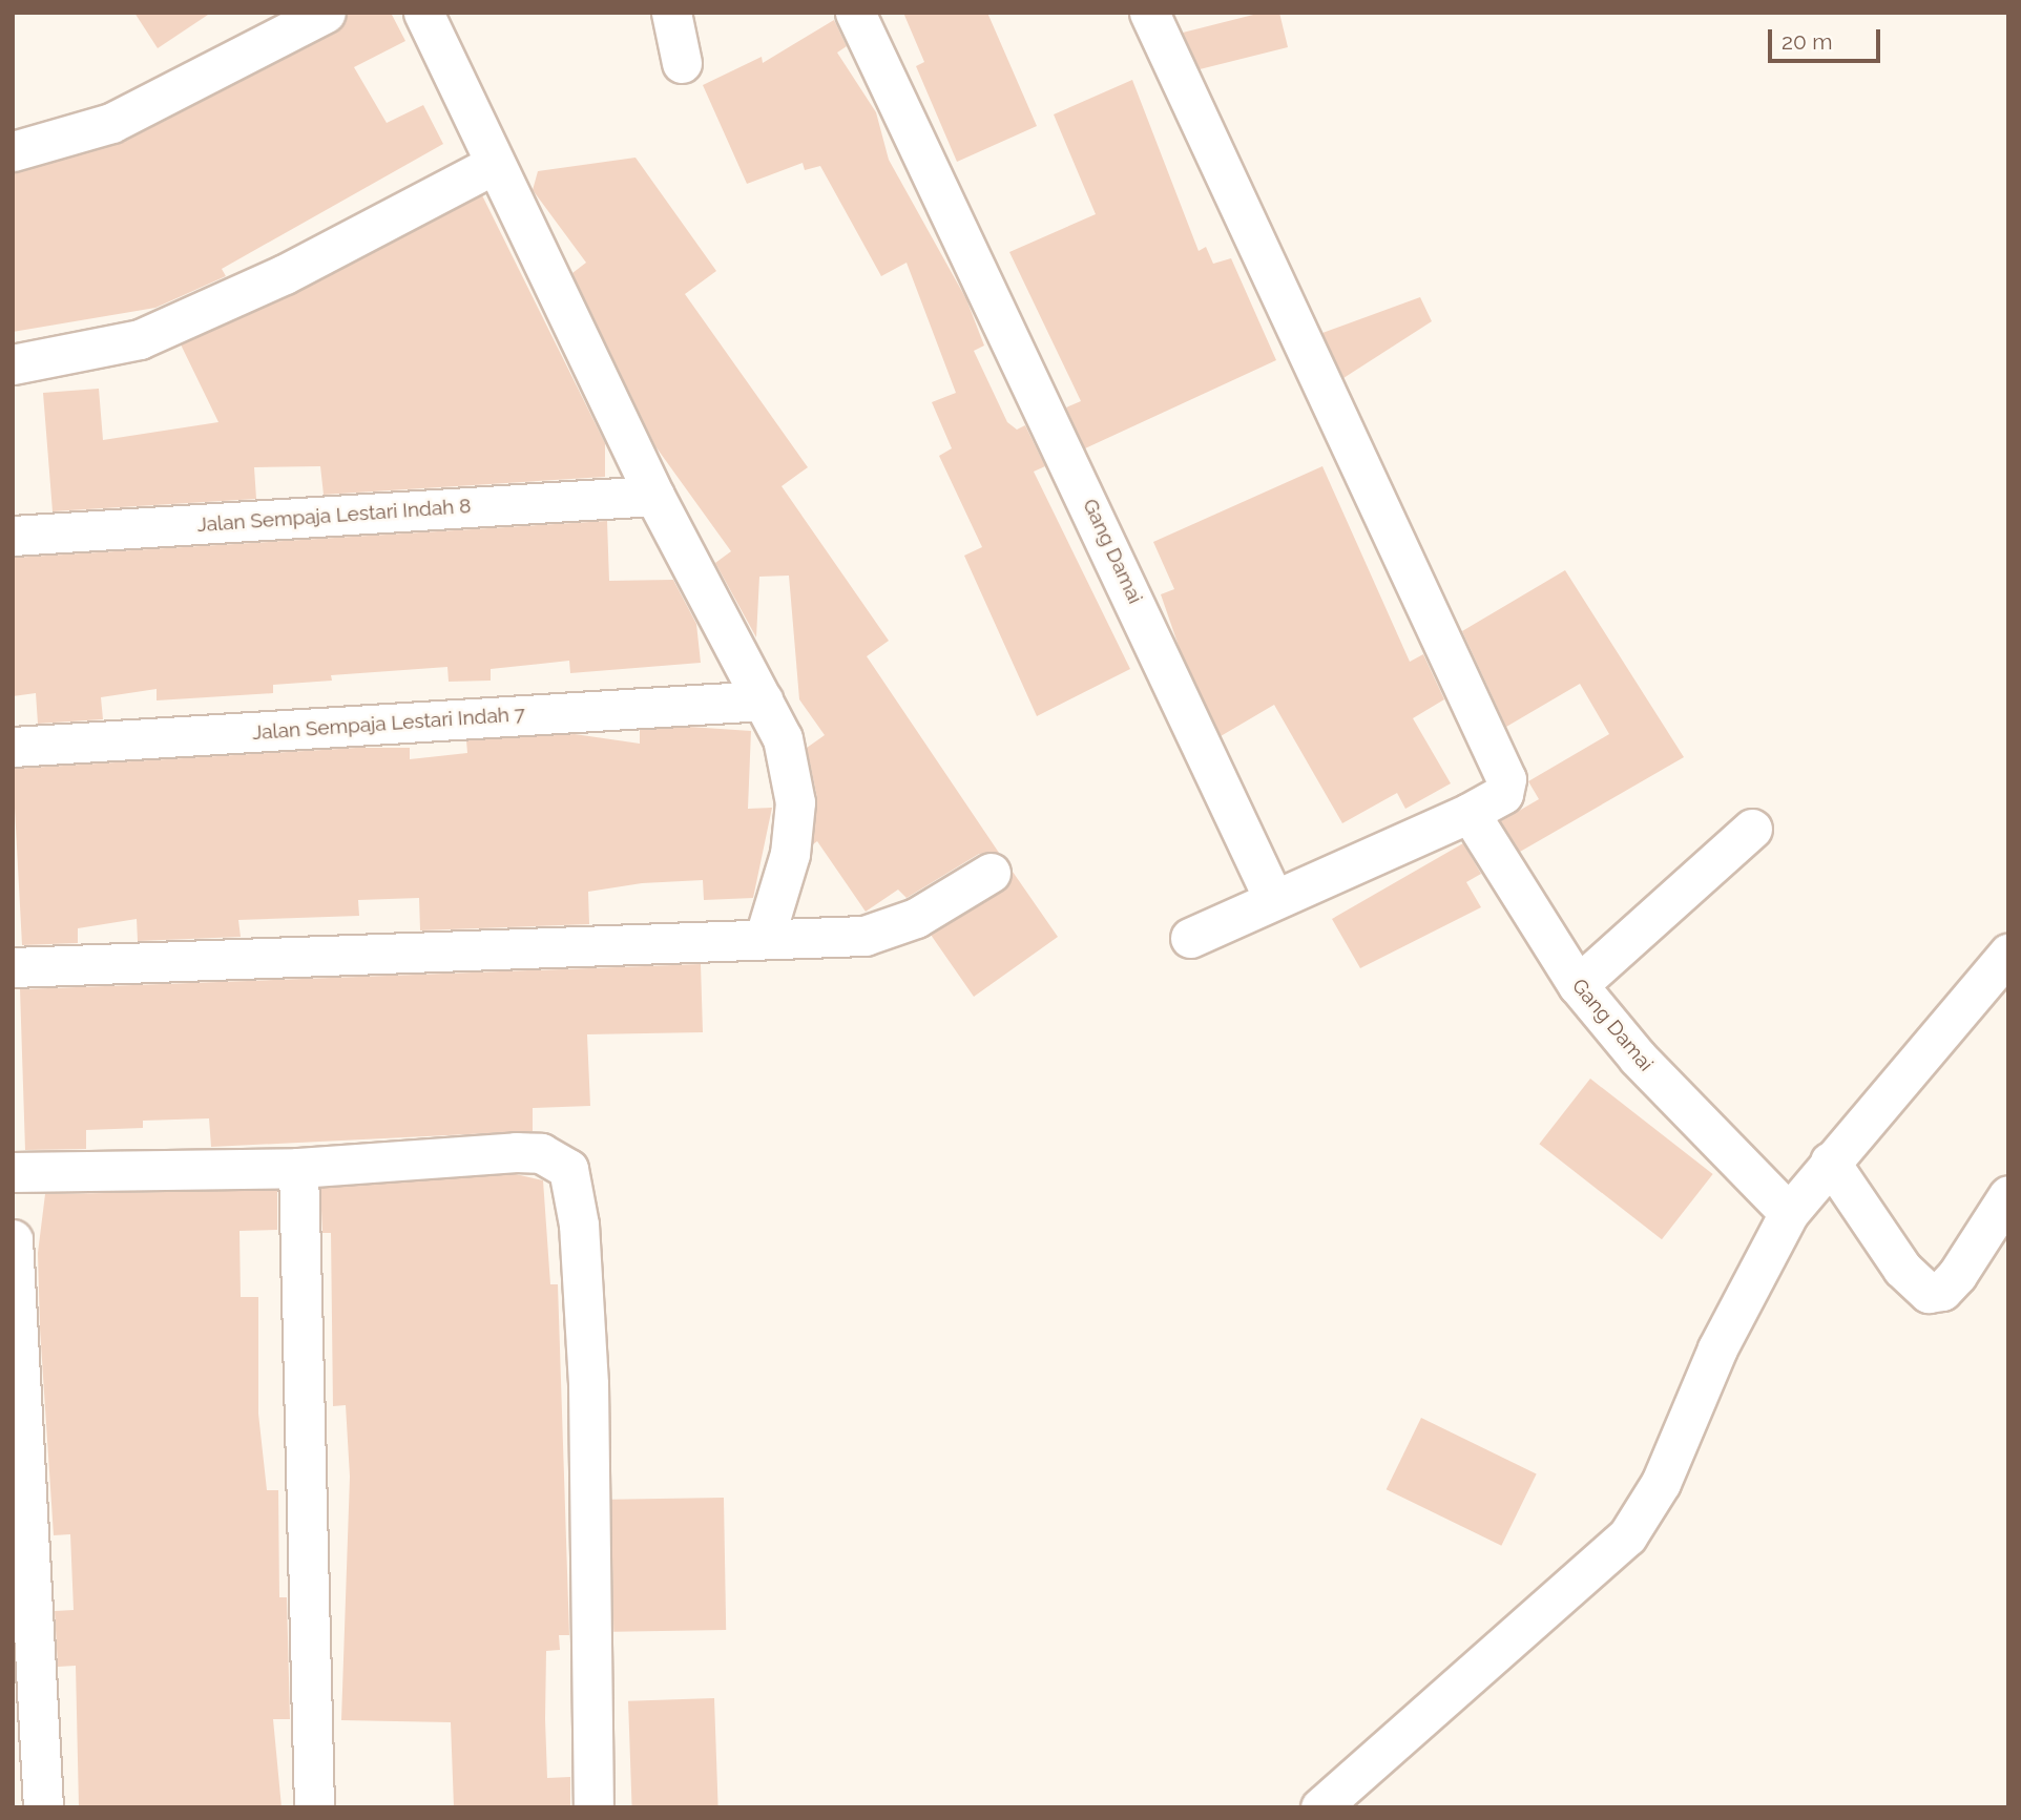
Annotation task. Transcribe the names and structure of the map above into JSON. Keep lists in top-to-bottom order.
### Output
{
  "streets": {
    "street": ["Jalan Sempaja Lestari Indah 8", "Gang Damai", "Jalan Sempaja Lestari Indah 7"]
  },
  "scale_bar": "20 m"
}
